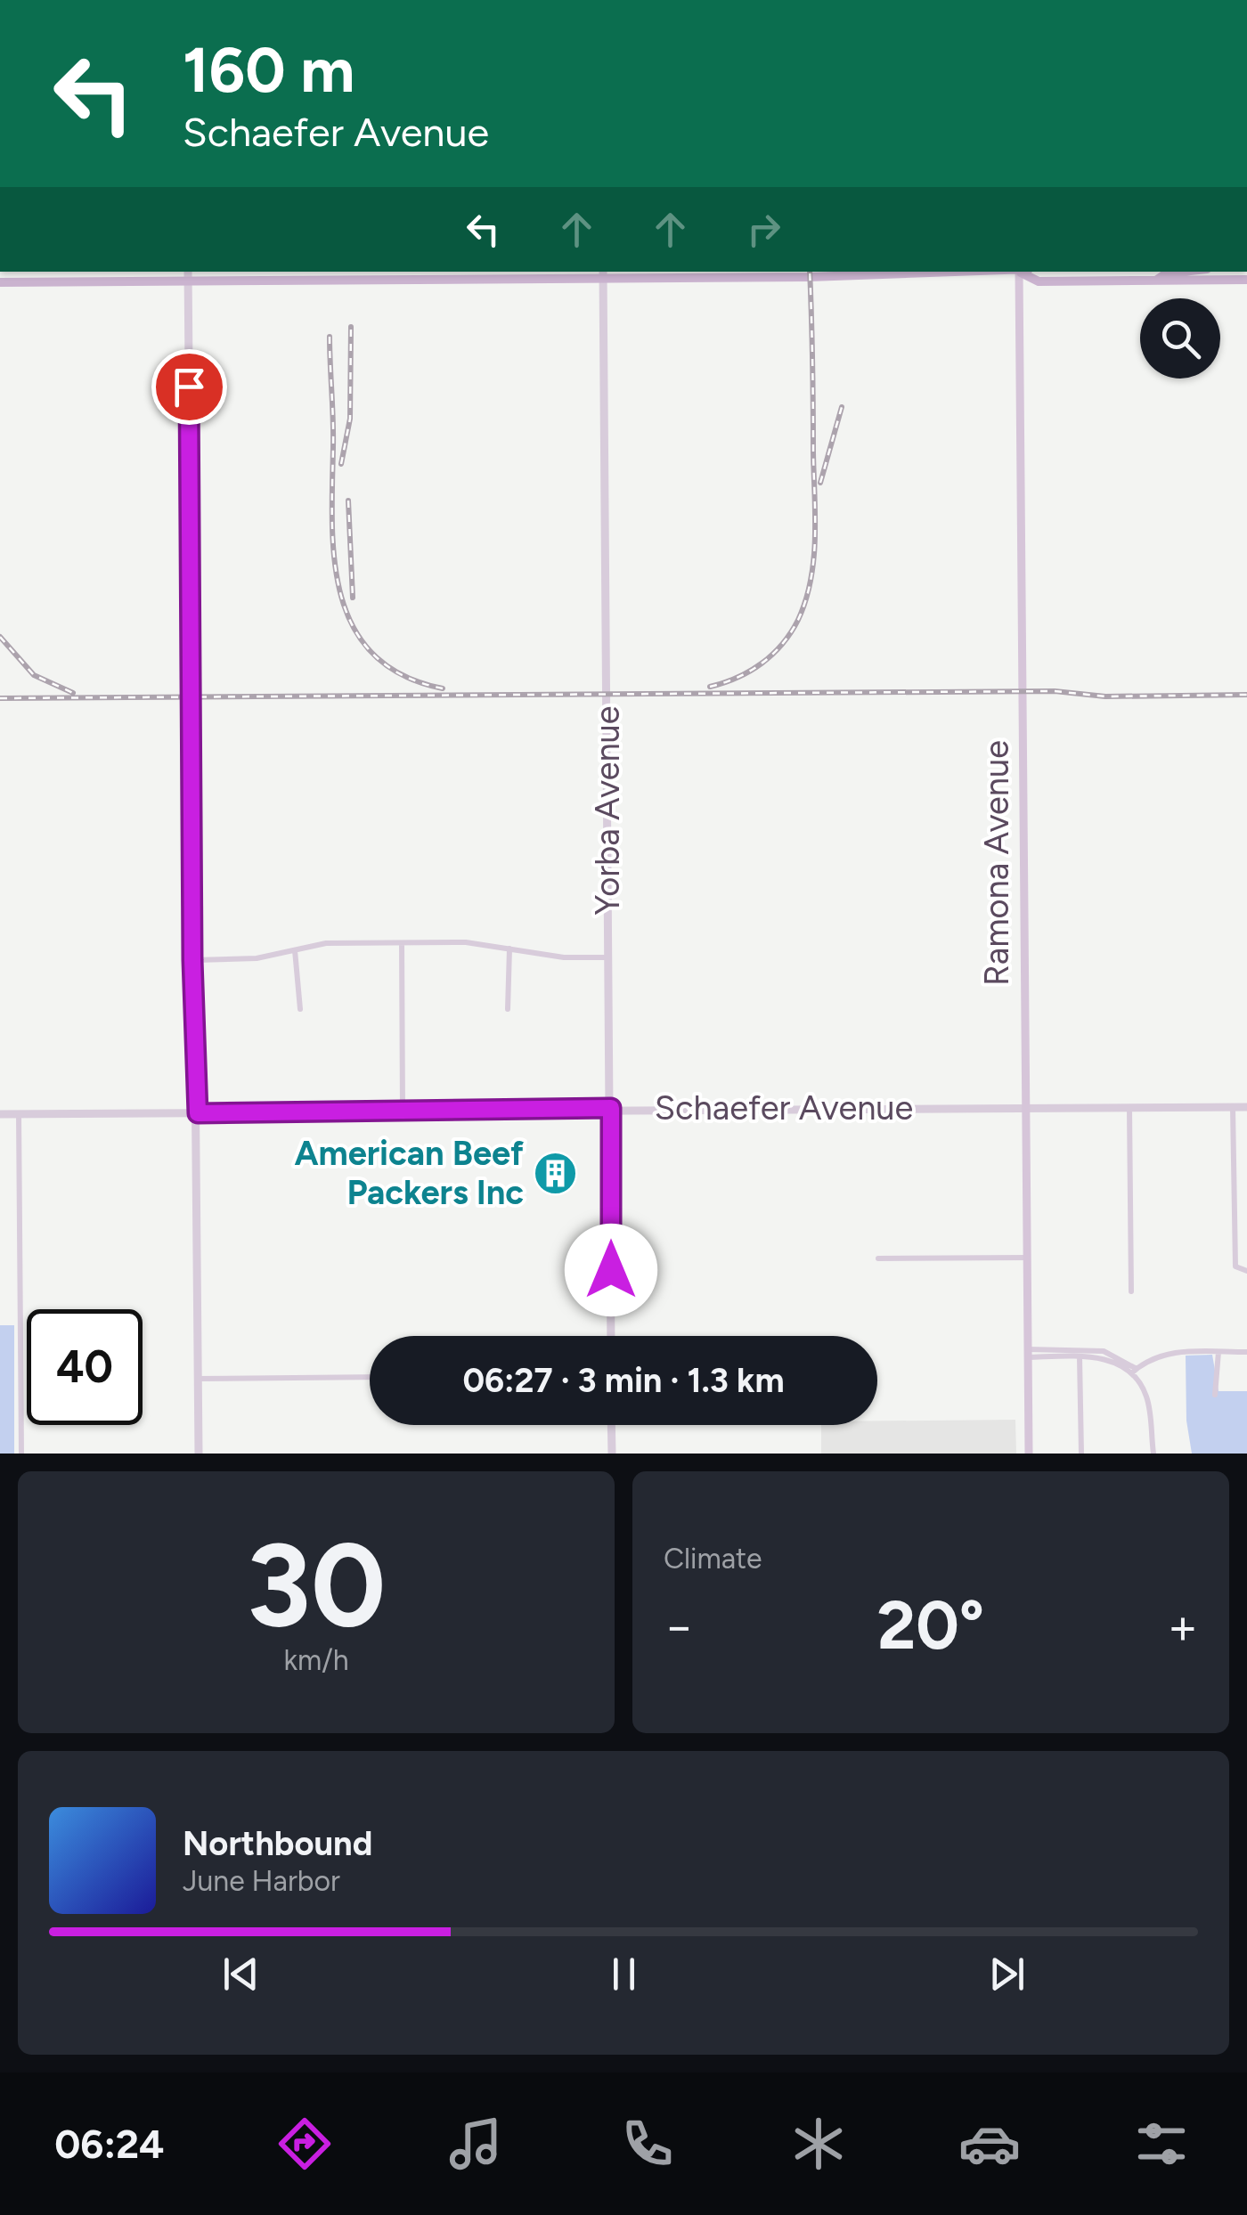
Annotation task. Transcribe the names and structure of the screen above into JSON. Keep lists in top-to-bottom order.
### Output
{
  "streets": {
    "main road": ["Ramona Avenue"],
    "street": ["Yorba Avenue", "Schaefer Avenue"]
  },
  "crossings": [
    ["Yorba Avenue", "Schaefer Avenue"],
    ["Ramona Avenue", "Schaefer Avenue"]
  ],
  "places": {
    "building": ["American Beef Packers Inc"]
  },
  "page": {
    "turn": ["160 m", "Schaefer Avenue"],
    "limit": "40",
    "trip": "06:27 · 3 min · 1.3 km",
    "tile": [
      ["30", "km/h"],
      "Climate"
    ],
    "heat": ["−", "20°", "+"],
    "song": ["Northbound", "June Harbor"],
    "tabs": "06:24"
  }
}
